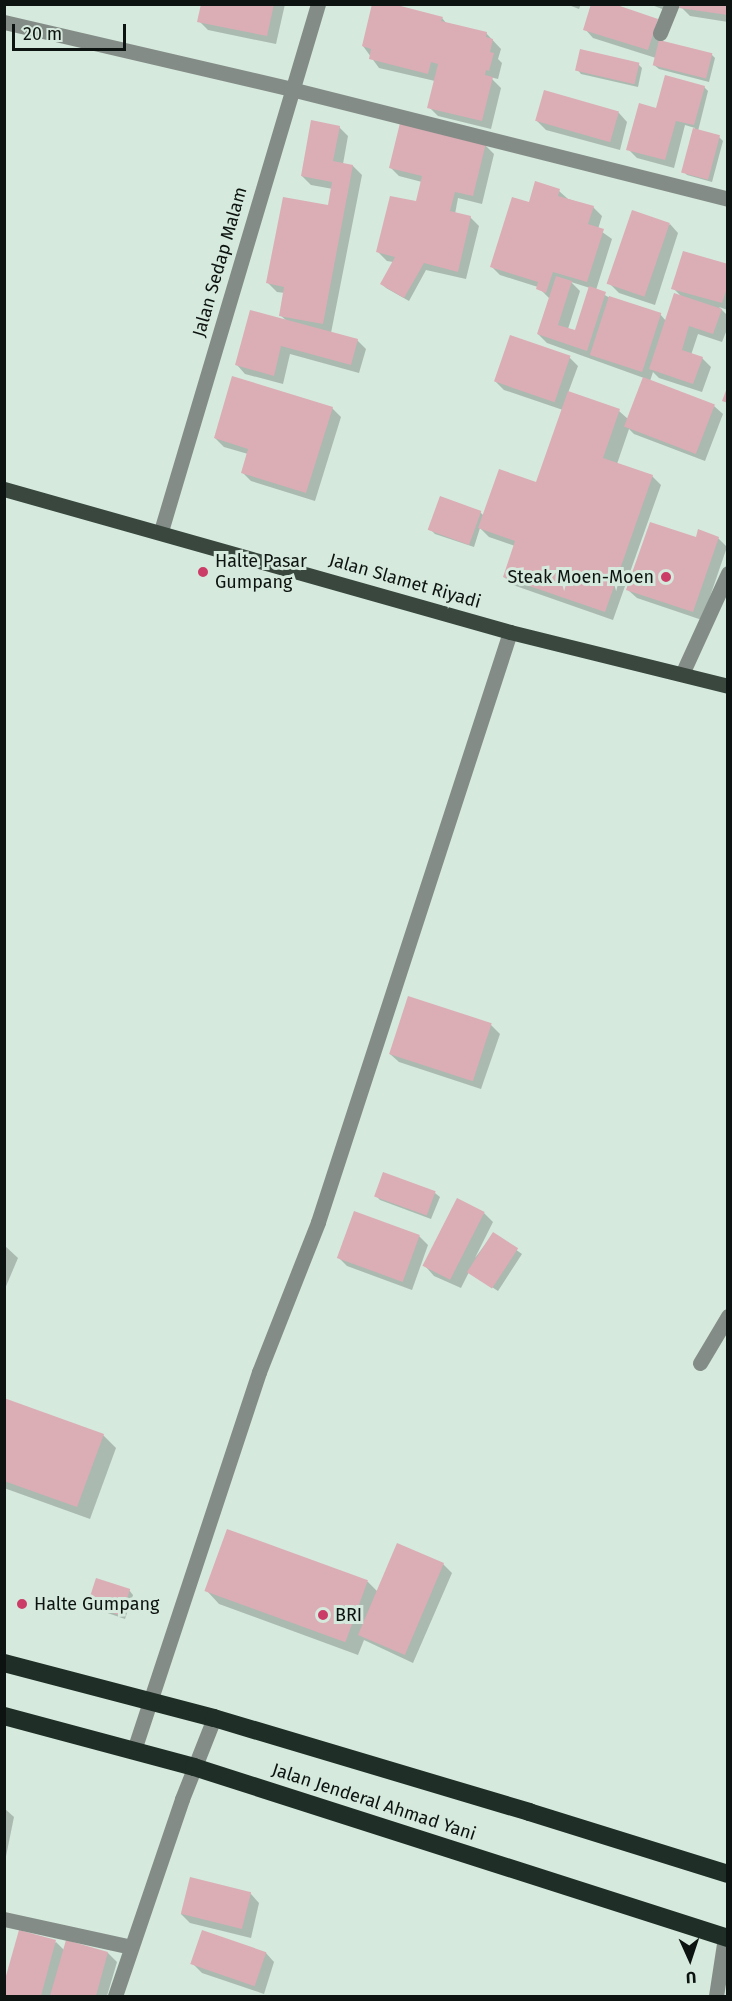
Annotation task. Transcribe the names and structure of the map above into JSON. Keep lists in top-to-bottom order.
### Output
{
  "streets": {
    "highway": ["Jalan Jenderal Ahmad Yani"],
    "main road": ["Jalan Slamet Riyadi"],
    "street": ["Jalan Sedap Malam"]
  },
  "crossings": [
    ["Jalan Sedap Malam", "Jalan Slamet Riyadi"]
  ],
  "places": [
    "Halte Pasar Gumpang",
    "Steak Moen-Moen",
    "Halte Gumpang",
    "BRI"
  ],
  "scale_bar": "20 m",
  "north": "bottom"
}
